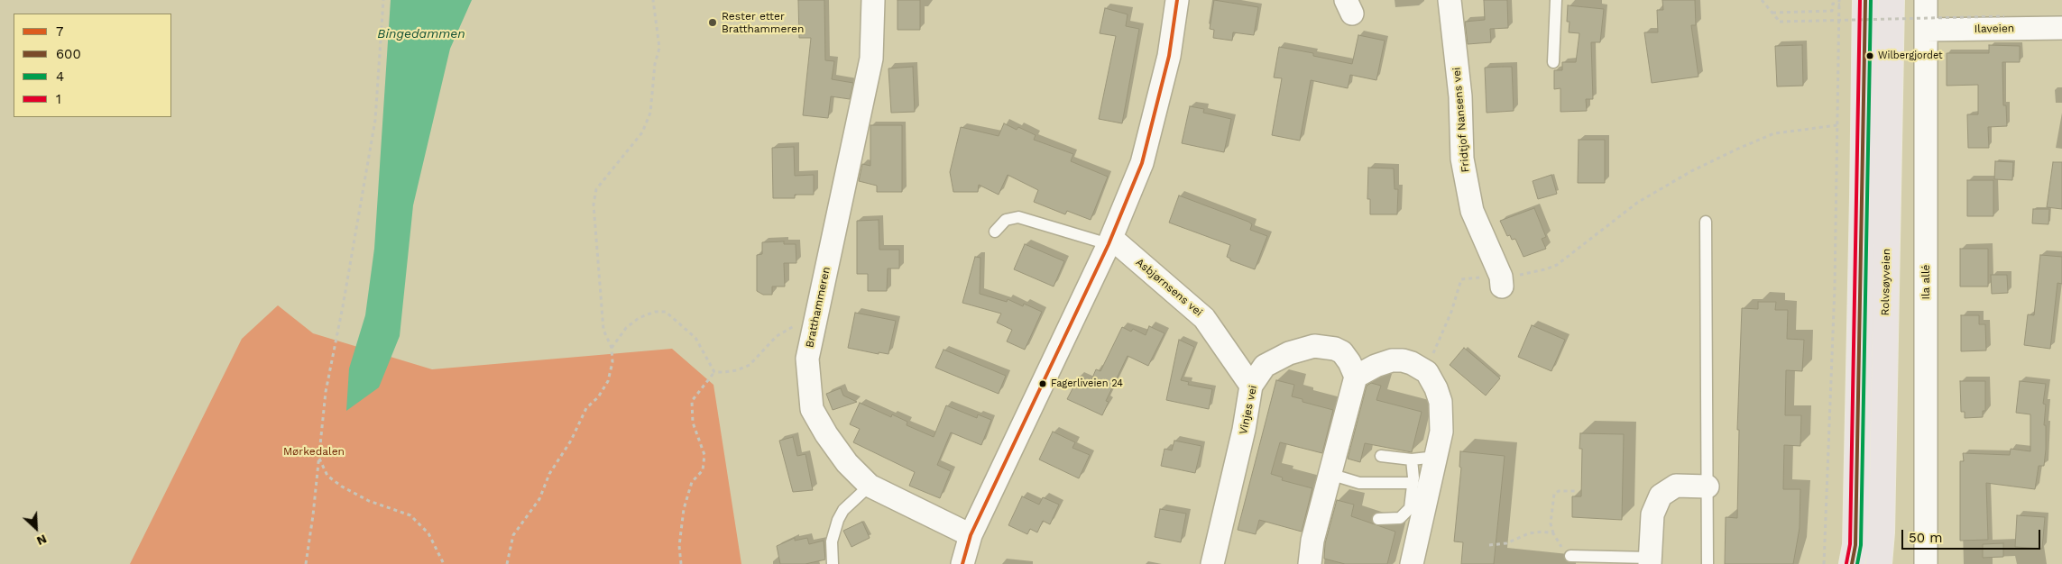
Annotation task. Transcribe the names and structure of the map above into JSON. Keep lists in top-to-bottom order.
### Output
{
  "streets": {
    "main road": ["Rolvsøyveien"],
    "street": [
      "Ilaveien",
      "Fridtjof Nansens vei",
      "Ila allé",
      "Asbjørnsens vei",
      "Bratthammeren",
      "Vinjes vei"
    ]
  },
  "crossings": [
    ["Ilaveien", "Ila allé"],
    ["Asbjørnsens vei", "Vinjes vei"]
  ],
  "water": ["Bingedammen"],
  "parks": ["Mørkedalen"],
  "places": ["Rester etter Bratthammeren", "Wilbergjordet", "Fagerliveien 24"],
  "lines": [
    "transit line 7",
    "transit line 600",
    "transit line 4",
    "transit line 1"
  ],
  "legend": [
    "7",
    "600",
    "4",
    "1"
  ],
  "scale_bar": "50 m",
  "north": "bottom right"
}
